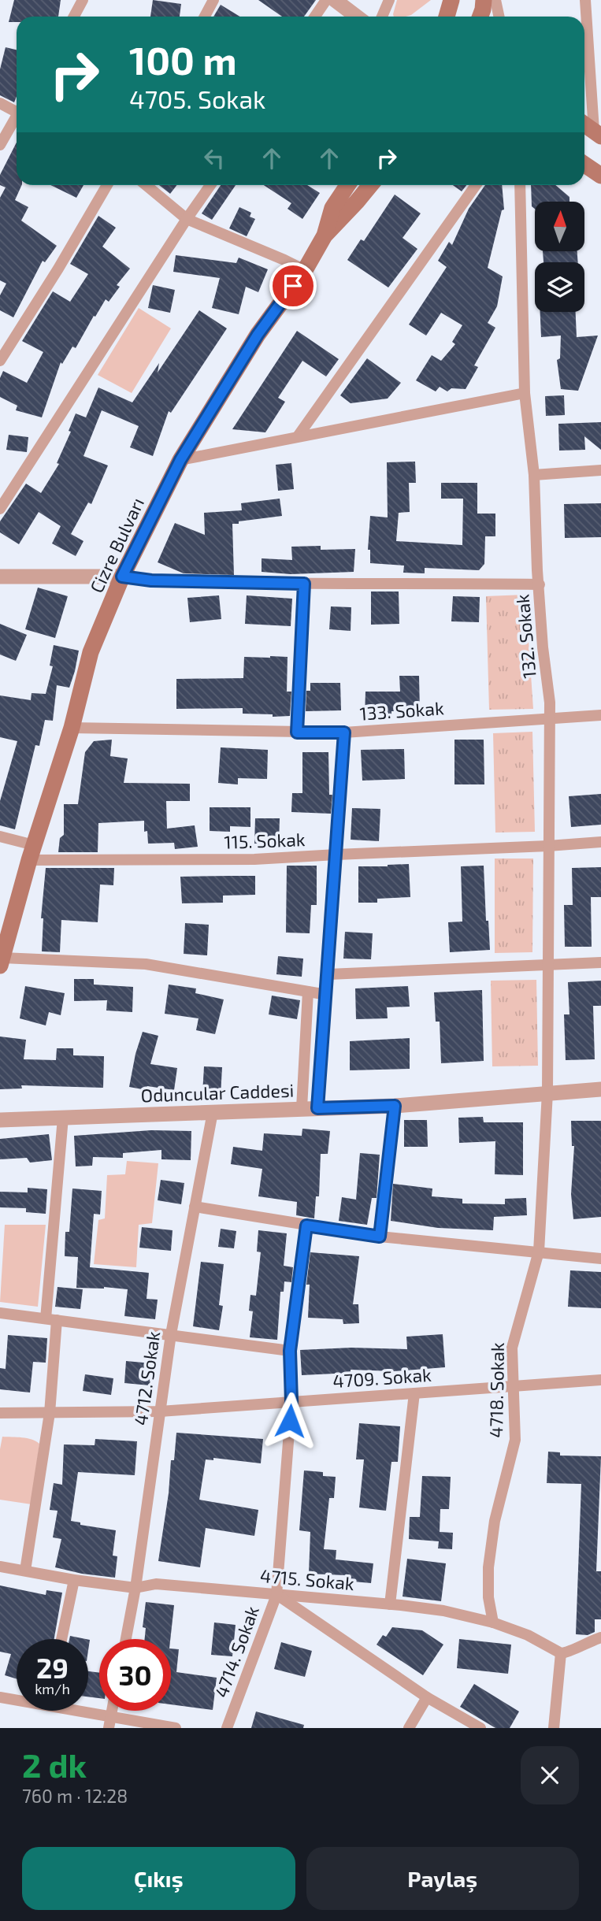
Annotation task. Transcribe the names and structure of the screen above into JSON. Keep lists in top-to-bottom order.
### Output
{
  "streets": {
    "main road": ["Cizre Bulvarı"],
    "street": [
      "132. Sokak",
      "133. Sokak",
      "115. Sokak",
      "Oduncular Caddesi",
      "4709. Sokak",
      "4712. Sokak",
      "4718. Sokak",
      "4715. Sokak",
      "4714. Sokak"
    ]
  },
  "crossings": [
    ["Cizre Bulvarı", "133. Sokak"],
    ["Cizre Bulvarı", "115. Sokak"],
    ["132. Sokak", "133. Sokak"],
    ["132. Sokak", "115. Sokak"],
    ["132. Sokak", "Oduncular Caddesi"],
    ["132. Sokak", "4718. Sokak"],
    ["Oduncular Caddesi", "4712. Sokak"],
    ["Oduncular Caddesi", "4718. Sokak"],
    ["4709. Sokak", "4712. Sokak"],
    ["4709. Sokak", "4718. Sokak"],
    ["4709. Sokak", "4714. Sokak"],
    ["4712. Sokak", "4715. Sokak"],
    ["4718. Sokak", "4715. Sokak"],
    ["4715. Sokak", "4714. Sokak"]
  ],
  "north": "top",
  "page": {
    "turn": ["100 m", "4705. Sokak"],
    "speed": "29 km/h",
    "limit": "30",
    "heading": ["2 dk", "760 m · 12:28"],
    "buttons": ["Çıkış", "Paylaş"]
  }
}
